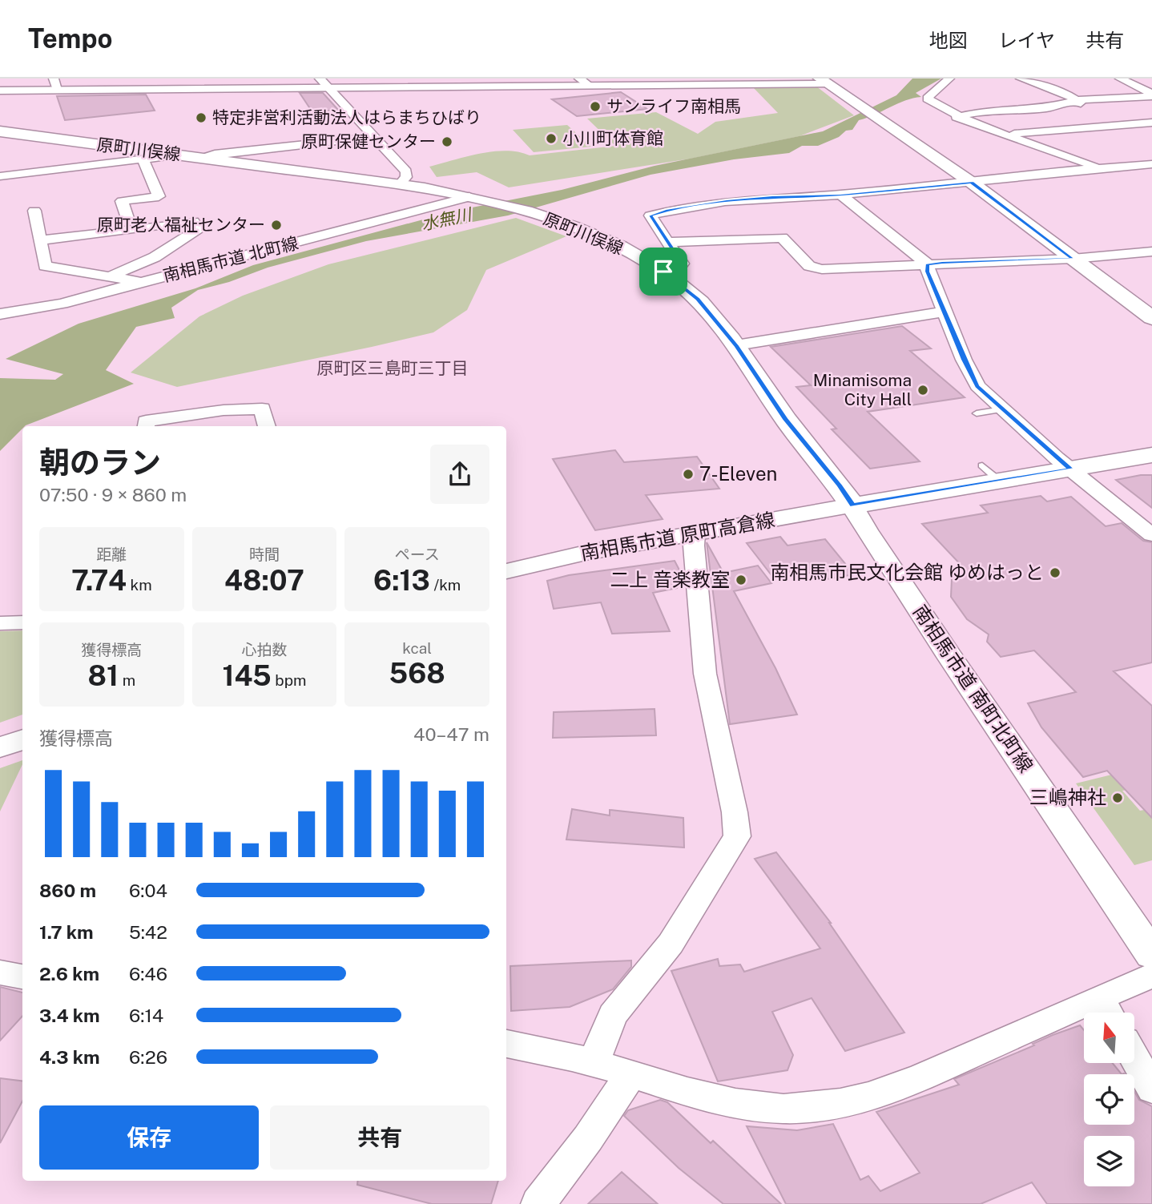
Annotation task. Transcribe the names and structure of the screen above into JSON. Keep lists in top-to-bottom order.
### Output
{
  "streets": {
    "main road": ["原町川俣線"],
    "street": ["南相馬市道 北町線", "南相馬市道 原町高倉線", "南相馬市道 南町北町線"]
  },
  "crossings": [
    ["原町川俣線", "南相馬市道 北町線"],
    ["原町川俣線", "南相馬市道 原町高倉線"],
    ["原町川俣線", "南相馬市道 南町北町線"],
    ["南相馬市道 原町高倉線", "南相馬市道 南町北町線"]
  ],
  "districts": ["原町区三島町三丁目"],
  "water": ["水無川"],
  "places": [
    "サンライフ南相馬",
    "特定非営利活動法人はらまちひばり",
    "小川町体育館",
    "原町保健センター",
    "原町老人福祉センター",
    "Minamisoma City Hall",
    "7-Eleven",
    "南相馬市民文化会館 ゆめはっと",
    "二上 音楽教室",
    "三嶋神社"
  ],
  "north": "top",
  "page": {
    "header": "Tempo",
    "nav": ["地図", "レイヤ", "共有"],
    "heading": ["朝のラン", "07:50 · 9 × 860 m"],
    "stats": [
      ["距離", "7.74 km"],
      ["時間", "48:07"],
      ["ペース", "6:13 /km"],
      ["獲得標高", "81 m"],
      ["心拍数", "145 bpm"],
      ["kcal", "568"]
    ],
    "chart": ["獲得標高", "40–47 m"],
    "list": [
      {
        "name": "860 m",
        "note": "6:04"
      },
      {
        "name": "1.7 km",
        "note": "5:42"
      },
      {
        "name": "2.6 km",
        "note": "6:46"
      },
      {
        "name": "3.4 km",
        "note": "6:14"
      },
      {
        "name": "4.3 km",
        "note": "6:26"
      }
    ],
    "buttons": ["保存", "共有"]
  }
}
